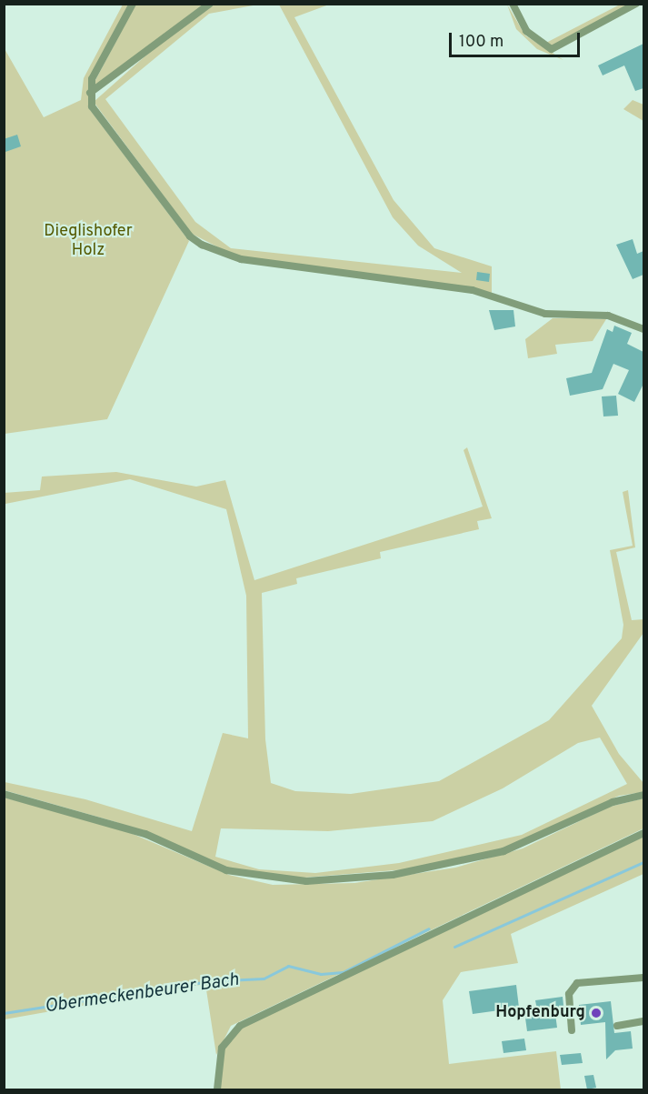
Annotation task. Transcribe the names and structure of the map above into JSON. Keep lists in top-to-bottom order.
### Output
{
  "water": ["Obermeckenbeurer Bach"],
  "parks": ["Dieglishofer Holz"],
  "places": ["Hopfenburg"],
  "scale_bar": "100 m"
}
